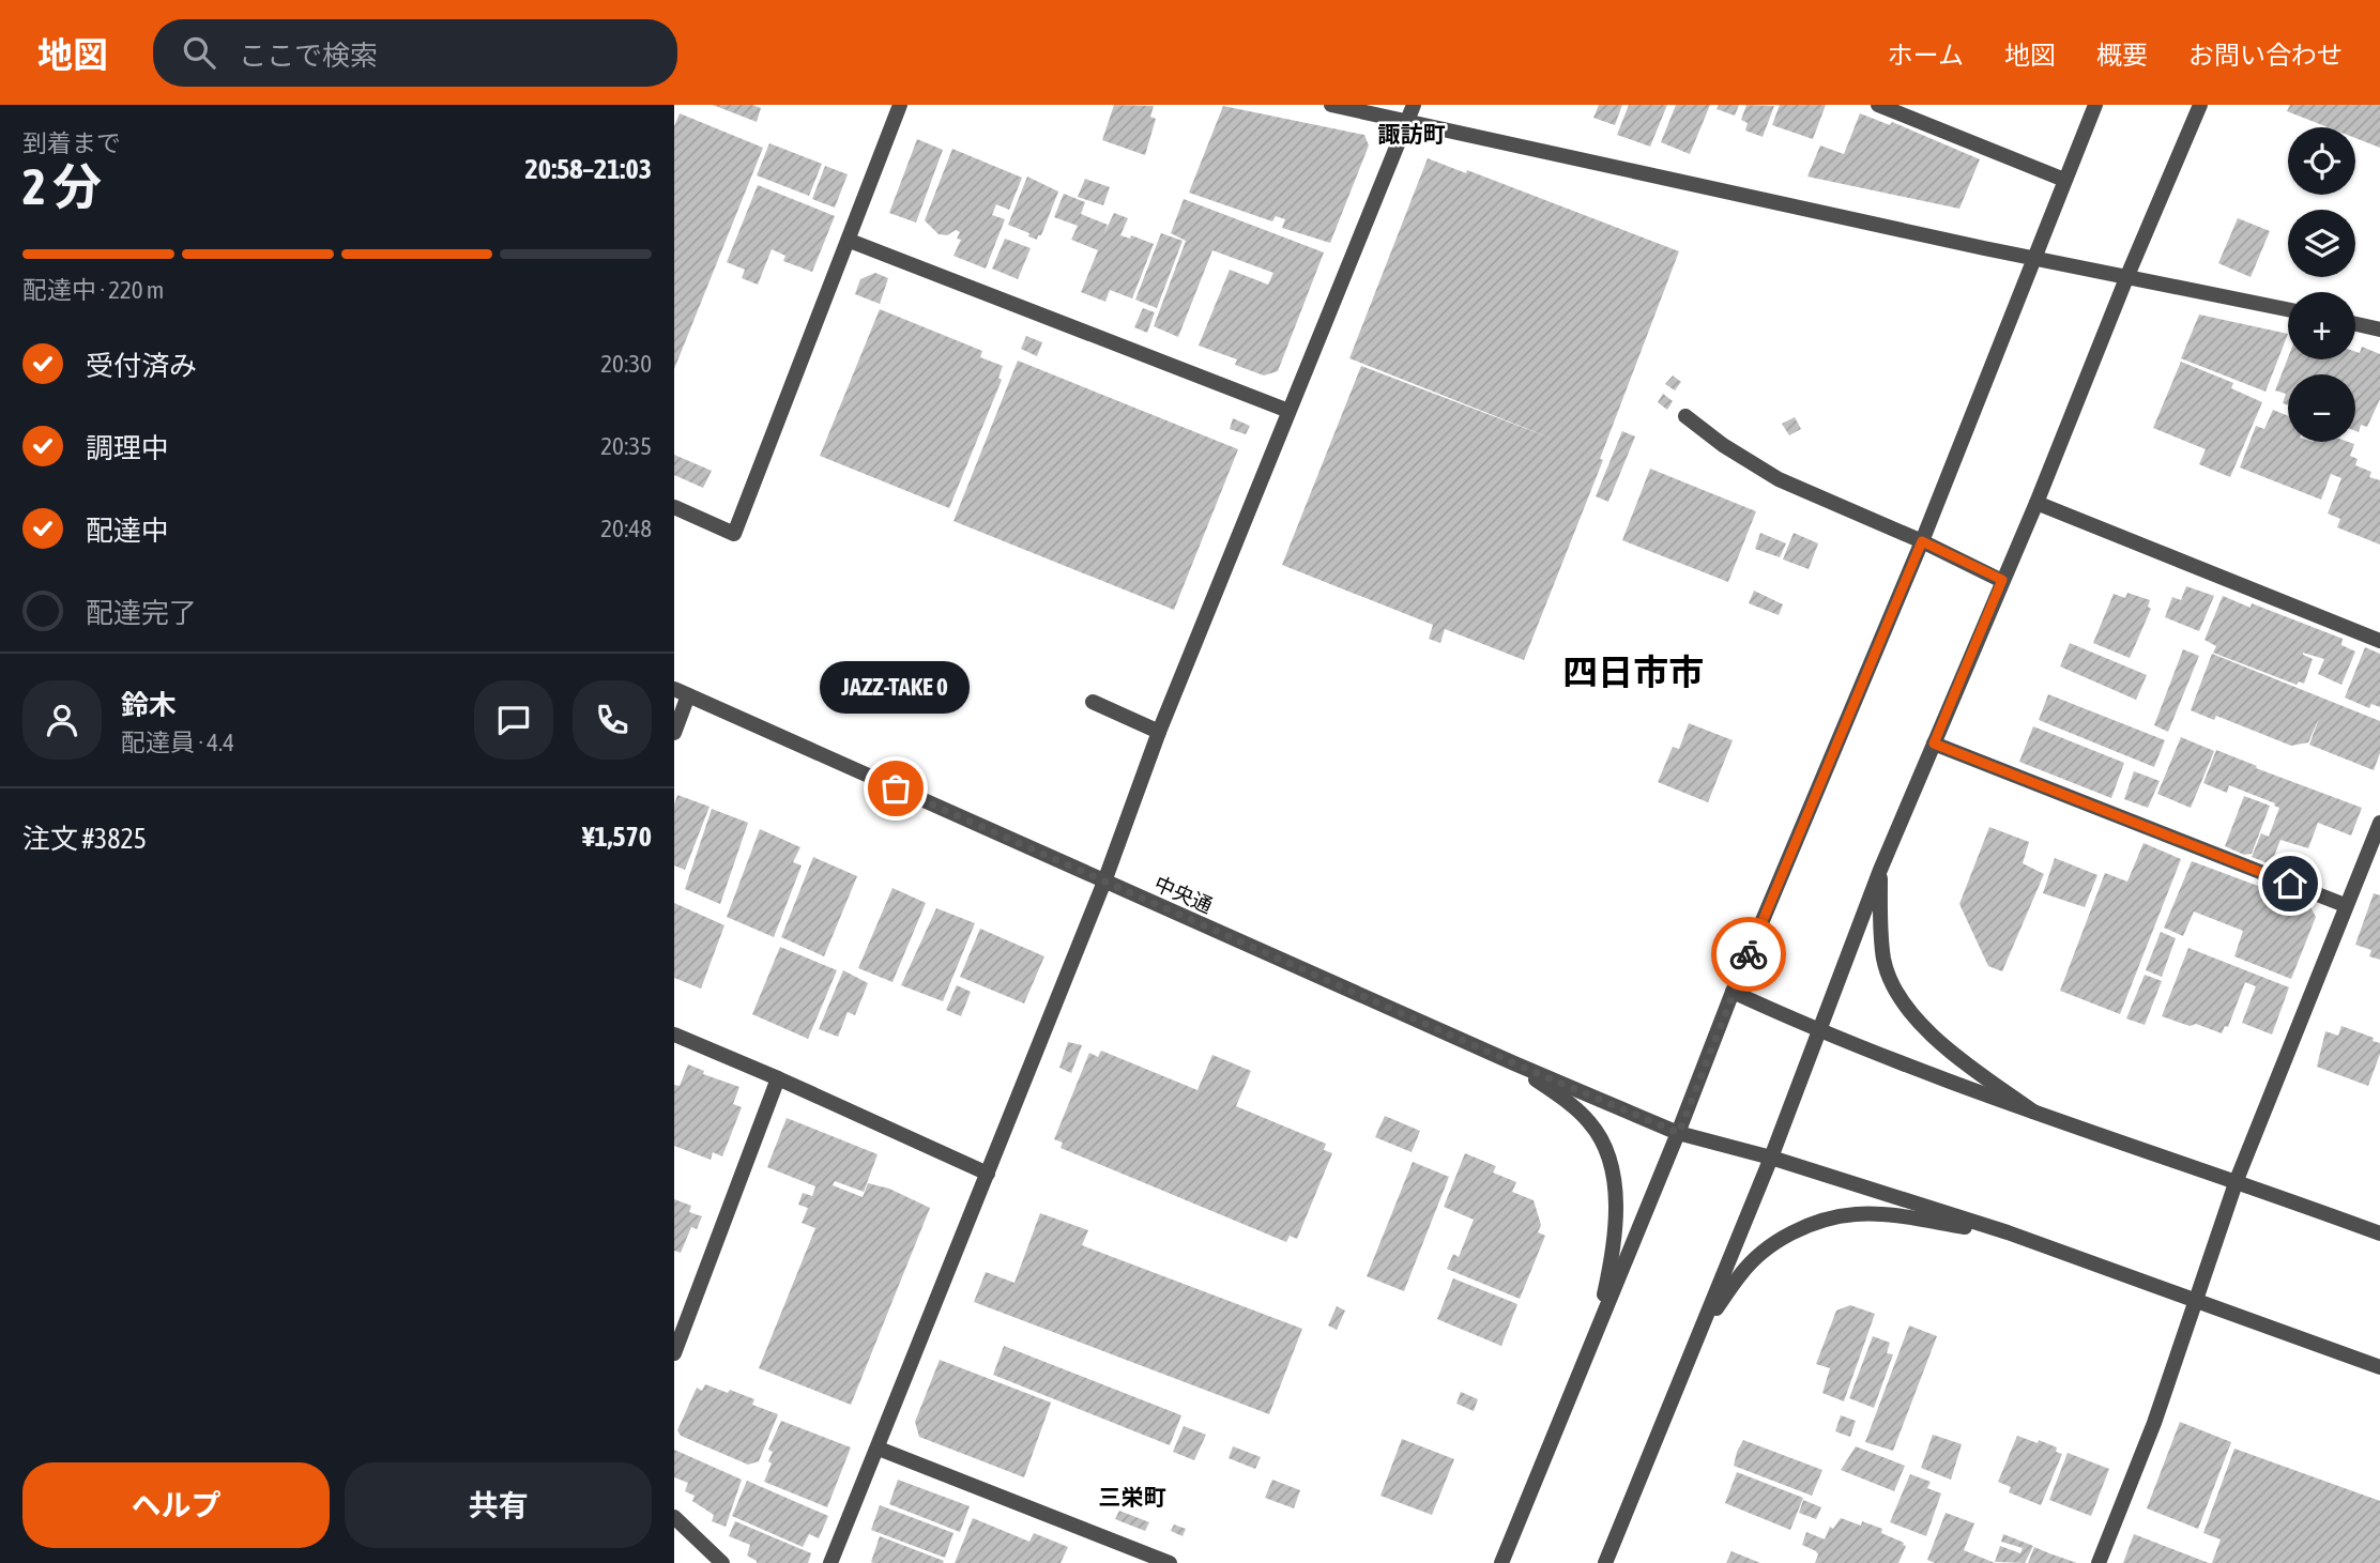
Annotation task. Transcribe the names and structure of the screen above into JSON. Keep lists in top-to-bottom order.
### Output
{
  "streets": {
    "street": ["中央通"]
  },
  "districts": ["諏訪町", "四日市市", "三栄町"],
  "places": ["JAZZ-TAKE 0"],
  "page": {
    "header": "地図",
    "search": "ここで検索",
    "nav": [
      "ホーム",
      "地図",
      "概要",
      "お問い合わせ"
    ],
    "heading": ["2 分", "到着まで", "20:58–21:03"],
    "panel": [
      "鈴木",
      "配達員 · 4.4",
      "注文 #3825",
      "¥1,570"
    ],
    "map_buttons": ["+", "−"],
    "bar": "配達中 · 220 m",
    "list": [
      ["受付済み", "20:30"],
      ["調理中", "20:35"],
      ["配達中", "20:48"],
      "配達完了"
    ],
    "bubble": "JAZZ-TAKE 0",
    "buttons": ["ヘルプ", "共有"]
  }
}
